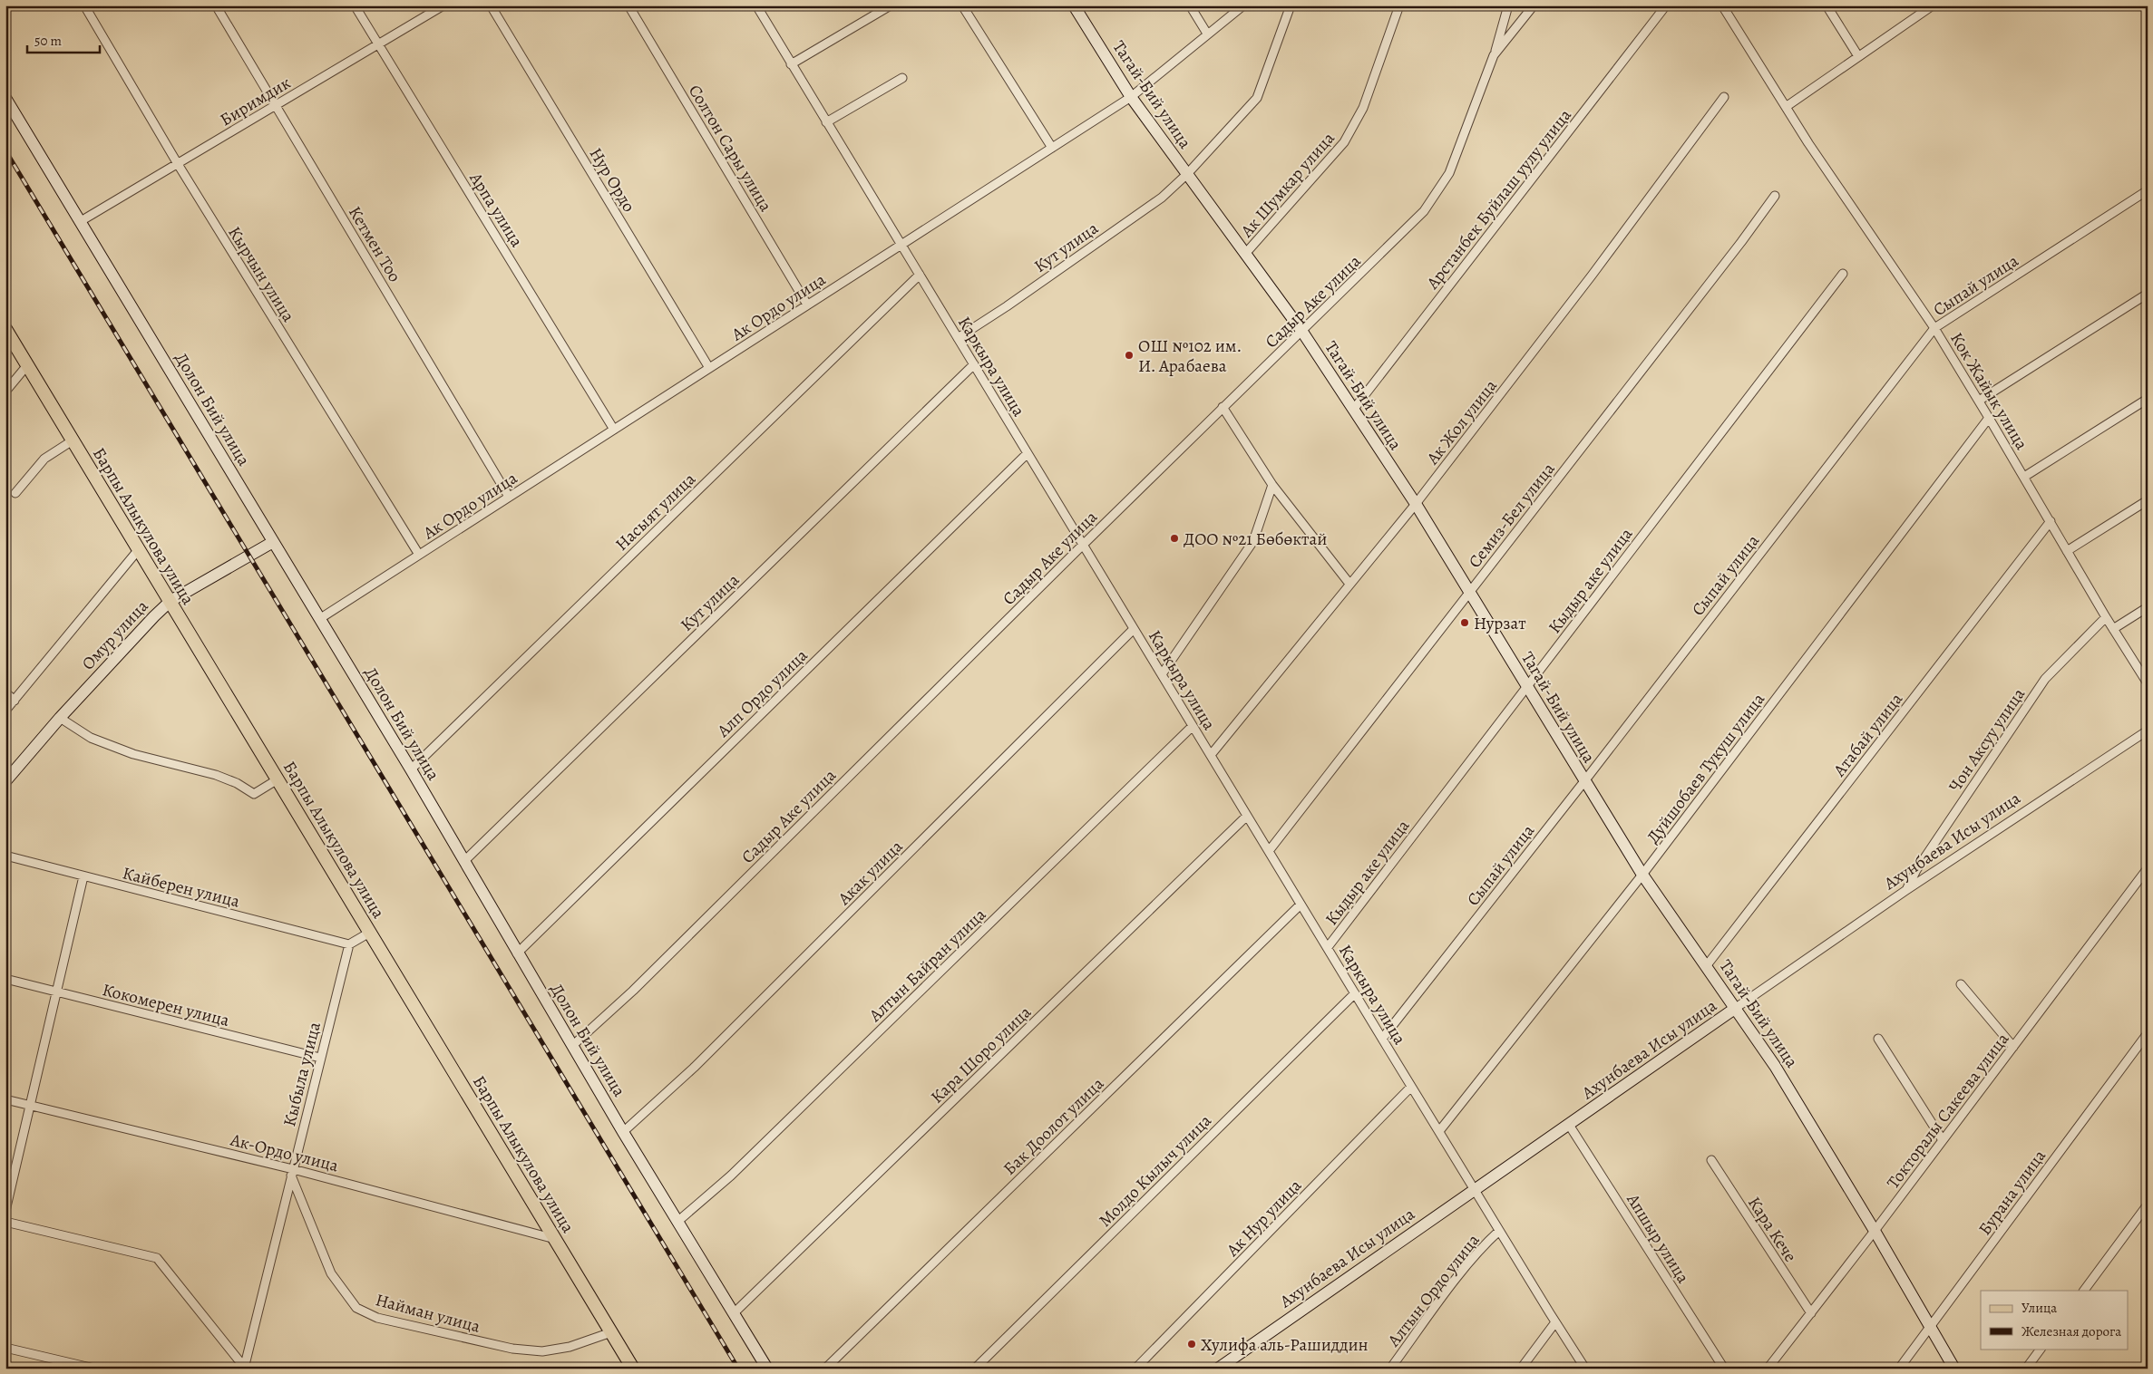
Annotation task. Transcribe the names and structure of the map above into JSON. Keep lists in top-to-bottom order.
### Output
{
  "streets": {
    "main road": ["Барпы Алыкулова улица"],
    "street": [
      "Тагай-Бий улица",
      "Биримдик",
      "Солтон Сары улица",
      "Нур Ордо",
      "Ак Шумкар улица",
      "Арстанбек Буйлаш уулу улица",
      "Арпа улица",
      "Кетмен Тоо",
      "Кут улица",
      "Кырчын улица",
      "Сыпай улица",
      "Садыр Аке улица",
      "Ак Ордо улица",
      "Каркыра улица",
      "Кок Жайык улица",
      "Долон Бий улица",
      "Ак Жол улица",
      "Насыят улица",
      "Семиз-Бел улица",
      "Кыдыр аке улица",
      "Омур улица",
      "Алп Ордо улица",
      "Атабай улица",
      "Чон Аксуу улица",
      "Дуйшобаев Тукуш улица",
      "Ахунбаева Исы улица",
      "Акак улица",
      "Кайберен улица",
      "Алтын Байран улица",
      "Кокомерен улица",
      "Кара Шоро улица",
      "Кыбыла улица",
      "Токторалы Сакеева улица",
      "Бак Доолот улица",
      "Ак-Ордо улица",
      "Молдо Кылыч улица",
      "Бурана улица",
      "Ак Нур улица",
      "Кара Кече",
      "Апшыр улица",
      "Алтын Ордо улица",
      "Найман улица"
    ]
  },
  "crossings": [
    ["Тагай-Бий улица", "Ак Шумкар улица"],
    ["Тагай-Бий улица", "Арстанбек Буйлаш уулу улица"],
    ["Тагай-Бий улица", "Кут улица"],
    ["Тагай-Бий улица", "Сыпай улица"],
    ["Тагай-Бий улица", "Садыр Аке улица"],
    ["Тагай-Бий улица", "Ак Ордо улица"],
    ["Тагай-Бий улица", "Ак Жол улица"],
    ["Тагай-Бий улица", "Семиз-Бел улица"],
    ["Тагай-Бий улица", "Кыдыр аке улица"],
    ["Тагай-Бий улица", "Атабай улица"],
    ["Тагай-Бий улица", "Дуйшобаев Тукуш улица"],
    ["Тагай-Бий улица", "Ахунбаева Исы улица"],
    ["Тагай-Бий улица", "Токторалы Сакеева улица"],
    ["Тагай-Бий улица", "Бурана улица"],
    ["Биримдик", "Арпа улица"],
    ["Биримдик", "Кетмен Тоо"],
    ["Биримдик", "Кырчын улица"],
    ["Биримдик", "Долон Бий улица"],
    ["Солтон Сары улица", "Ак Ордо улица"],
    ["Нур Ордо", "Ак Ордо улица"],
    ["Арпа улица", "Ак Ордо улица"],
    ["Кетмен Тоо", "Ак Ордо улица"],
    ["Кут улица", "Каркыра улица"],
    ["Кут улица", "Долон Бий улица"],
    ["Кырчын улица", "Ак Ордо улица"],
    ["Сыпай улица", "Каркыра улица"],
    ["Сыпай улица", "Кок Жайык улица"],
    ["Садыр Аке улица", "Каркыра улица"],
    ["Садыр Аке улица", "Долон Бий улица"],
    ["Ак Ордо улица", "Каркыра улица"],
    ["Ак Ордо улица", "Долон Бий улица"],
    ["Каркыра улица", "Ак Жол улица"],
    ["Каркыра улица", "Насыят улица"],
    ["Каркыра улица", "Семиз-Бел улица"],
    ["Каркыра улица", "Кыдыр аке улица"],
    ["Каркыра улица", "Алп Ордо улица"],
    ["Каркыра улица", "Дуйшобаев Тукуш улица"],
    ["Каркыра улица", "Ахунбаева Исы улица"],
    ["Каркыра улица", "Акак улица"],
    ["Каркыра улица", "Алтын Байран улица"],
    ["Каркыра улица", "Кара Шоро улица"],
    ["Каркыра улица", "Бак Доолот улица"],
    ["Каркыра улица", "Молдо Кылыч улица"],
    ["Каркыра улица", "Ак Нур улица"],
    ["Каркыра улица", "Алтын Ордо улица"],
    ["Кок Жайык улица", "Атабай улица"],
    ["Кок Жайык улица", "Чон Аксуу улица"],
    ["Кок Жайык улица", "Дуйшобаев Тукуш улица"],
    ["Долон Бий улица", "Насыят улица"],
    ["Долон Бий улица", "Омур улица"],
    ["Долон Бий улица", "Алп Ордо улица"],
    ["Долон Бий улица", "Акак улица"],
    ["Долон Бий улица", "Алтын Байран улица"],
    ["Долон Бий улица", "Кара Шоро улица"],
    ["Барпы Алыкулова улица", "Омур улица"],
    ["Барпы Алыкулова улица", "Ак-Ордо улица"],
    ["Барпы Алыкулова улица", "Найман улица"],
    ["Чон Аксуу улица", "Ахунбаева Исы улица"],
    ["Ахунбаева Исы улица", "Апшыр улица"],
    ["Кайберен улица", "Кыбыла улица"],
    ["Кокомерен улица", "Кыбыла улица"],
    ["Кыбыла улица", "Ак-Ордо улица"],
    ["Кыбыла улица", "Найман улица"],
    ["Токторалы Сакеева улица", "Кара Кече"],
    ["Ак-Ордо улица", "Найман улица"]
  ],
  "places": [
    "ОШ №102 им. И. Арабаева",
    "ДОО №21 Бөбөктай",
    "Нурзат",
    "Хулифа аль-Рашиддин"
  ],
  "legend": ["Улица", "Железная дорога"],
  "scale_bar": "50 m"
}
